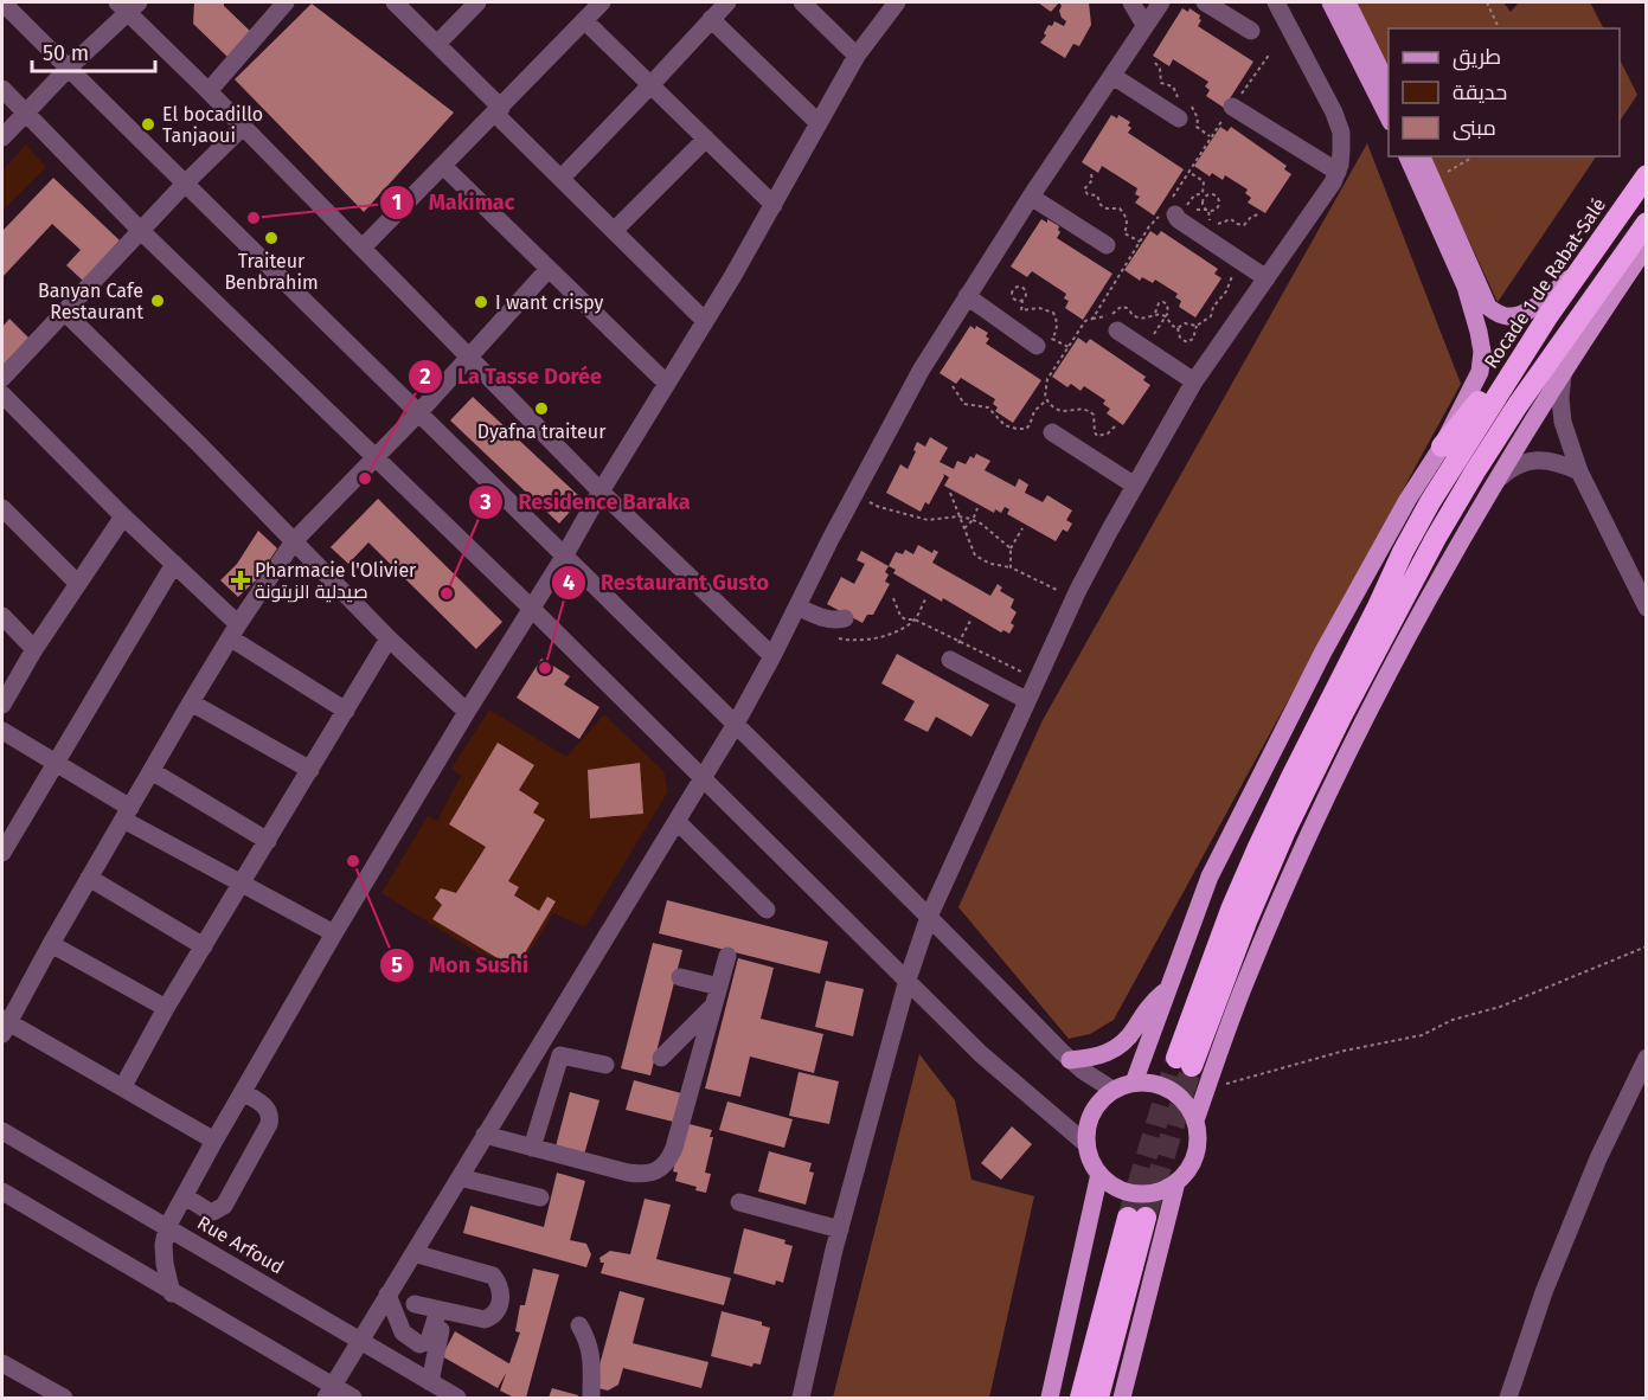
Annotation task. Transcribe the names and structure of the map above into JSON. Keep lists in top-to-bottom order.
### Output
{
  "streets": {
    "highway": ["Rocade 1 de Rabat-Salé"],
    "street": ["Rue Arfoud"]
  },
  "places": {
    "other": [
      "El bocadillo Tanjaoui",
      "Makimac",
      "Traiteur Benbrahim",
      "Banyan Cafe Restaurant",
      "I want crispy",
      "Dyafna traiteur",
      "La Tasse Dorée",
      "Residence Baraka",
      "Restaurant Gusto",
      "Mon Sushi"
    ],
    "health": ["Pharmacie l'Olivier صيدلية الزيتونة"]
  },
  "legend": ["طريق", "حديقة", "مبنى"],
  "scale_bar": "50 m"
}
